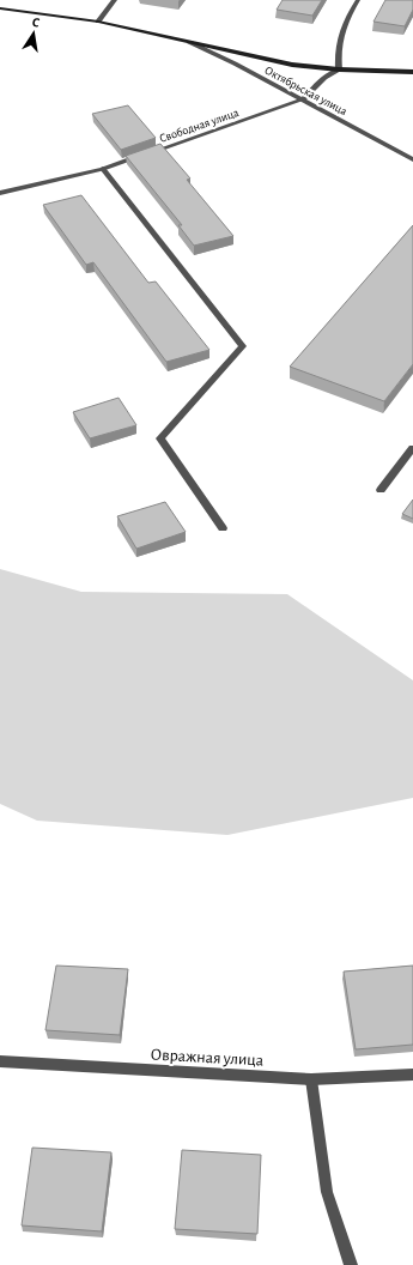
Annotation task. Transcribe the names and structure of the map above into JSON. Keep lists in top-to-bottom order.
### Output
{
  "streets": {
    "main road": ["Октябрьская улица"],
    "street": ["Свободная улица", "Овражная улица"]
  },
  "crossings": [
    ["Октябрьская улица", "Свободная улица"]
  ],
  "north": "top"
}
